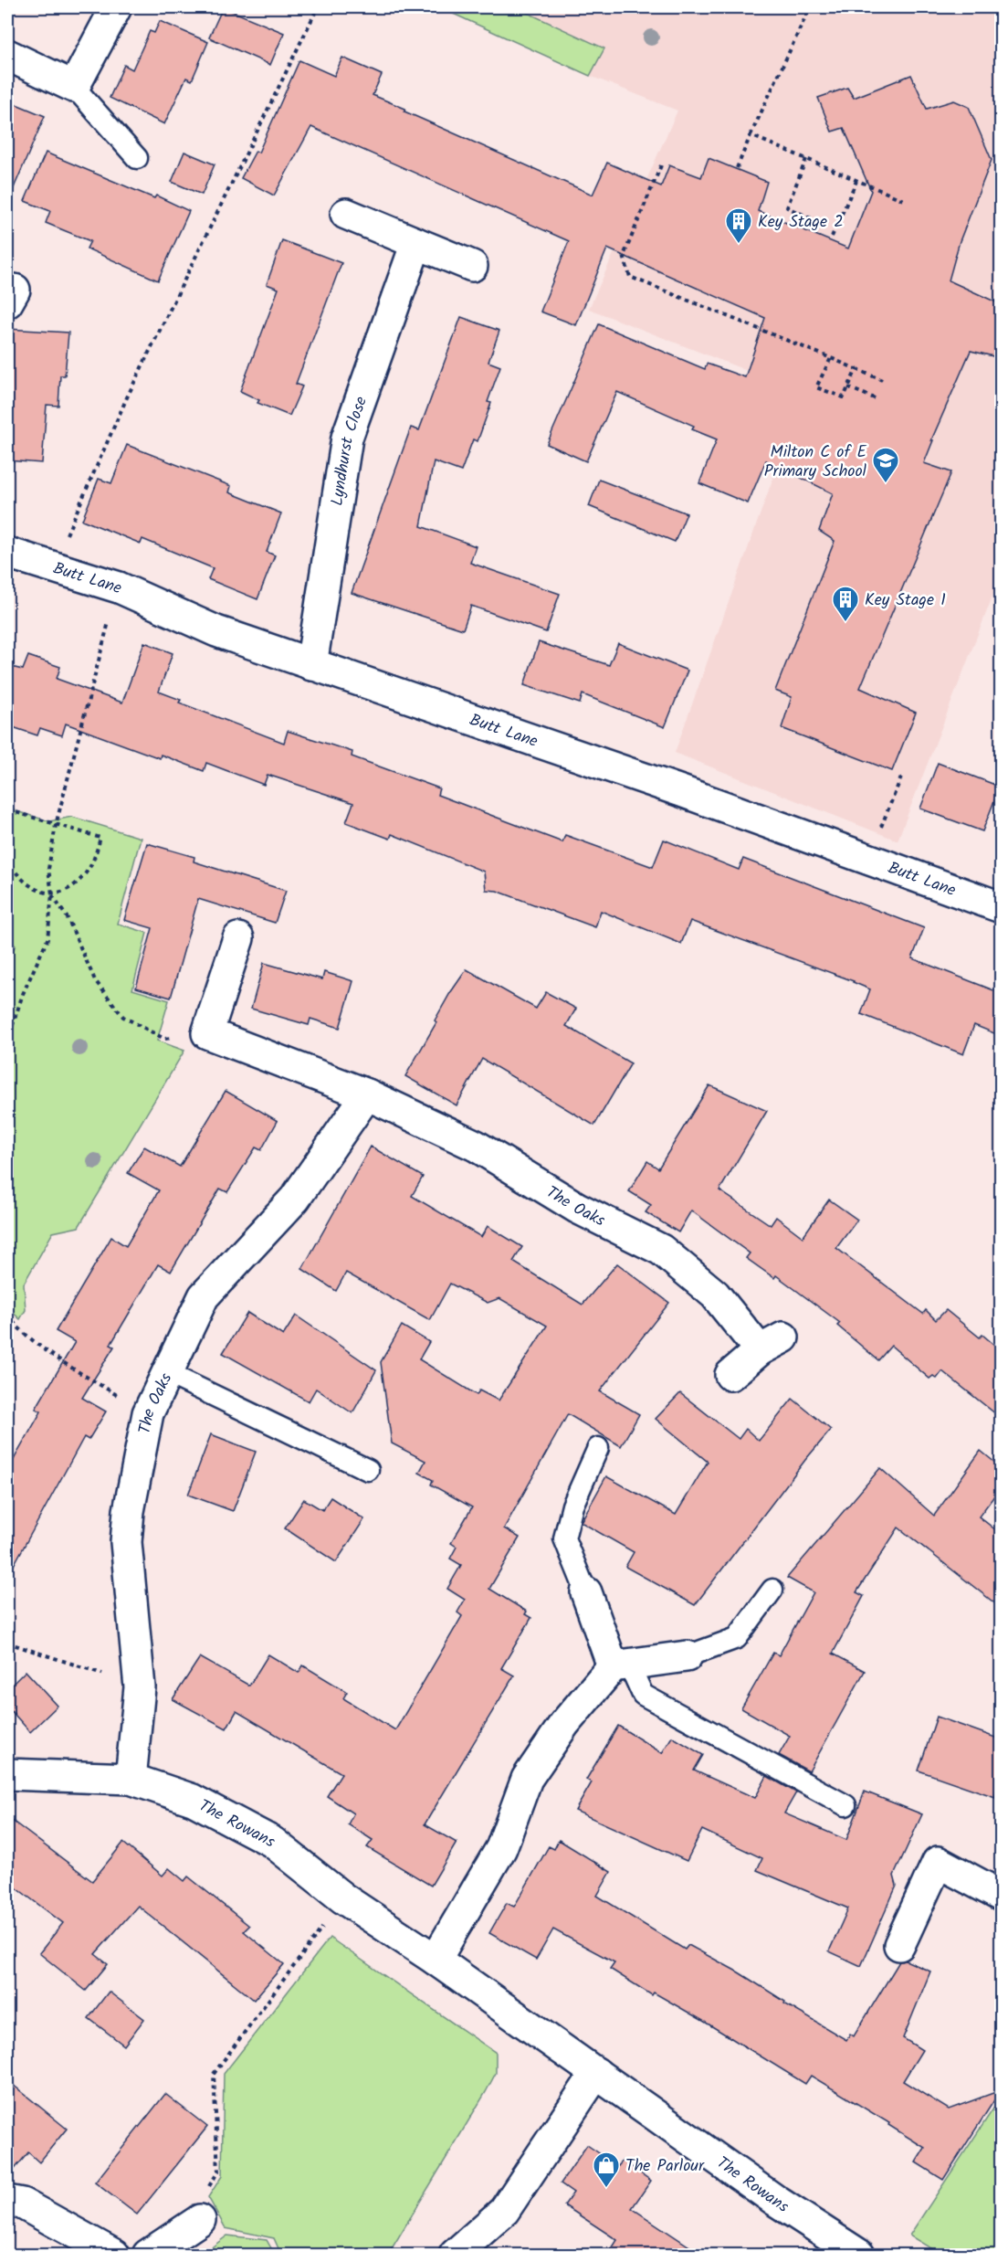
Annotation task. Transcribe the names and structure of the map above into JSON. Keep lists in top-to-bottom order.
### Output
{
  "streets": {
    "street": [
      "Lyndhurst Close",
      "Butt Lane",
      "The Oaks",
      "The Rowans"
    ]
  },
  "crossings": [
    ["Lyndhurst Close", "Butt Lane"],
    ["The Oaks", "The Rowans"]
  ],
  "places": {
    "building": ["Key Stage 2", "Key Stage 1"],
    "school or university": ["Milton C of E Primary School"],
    "shop": ["The Parlour"]
  }
}
